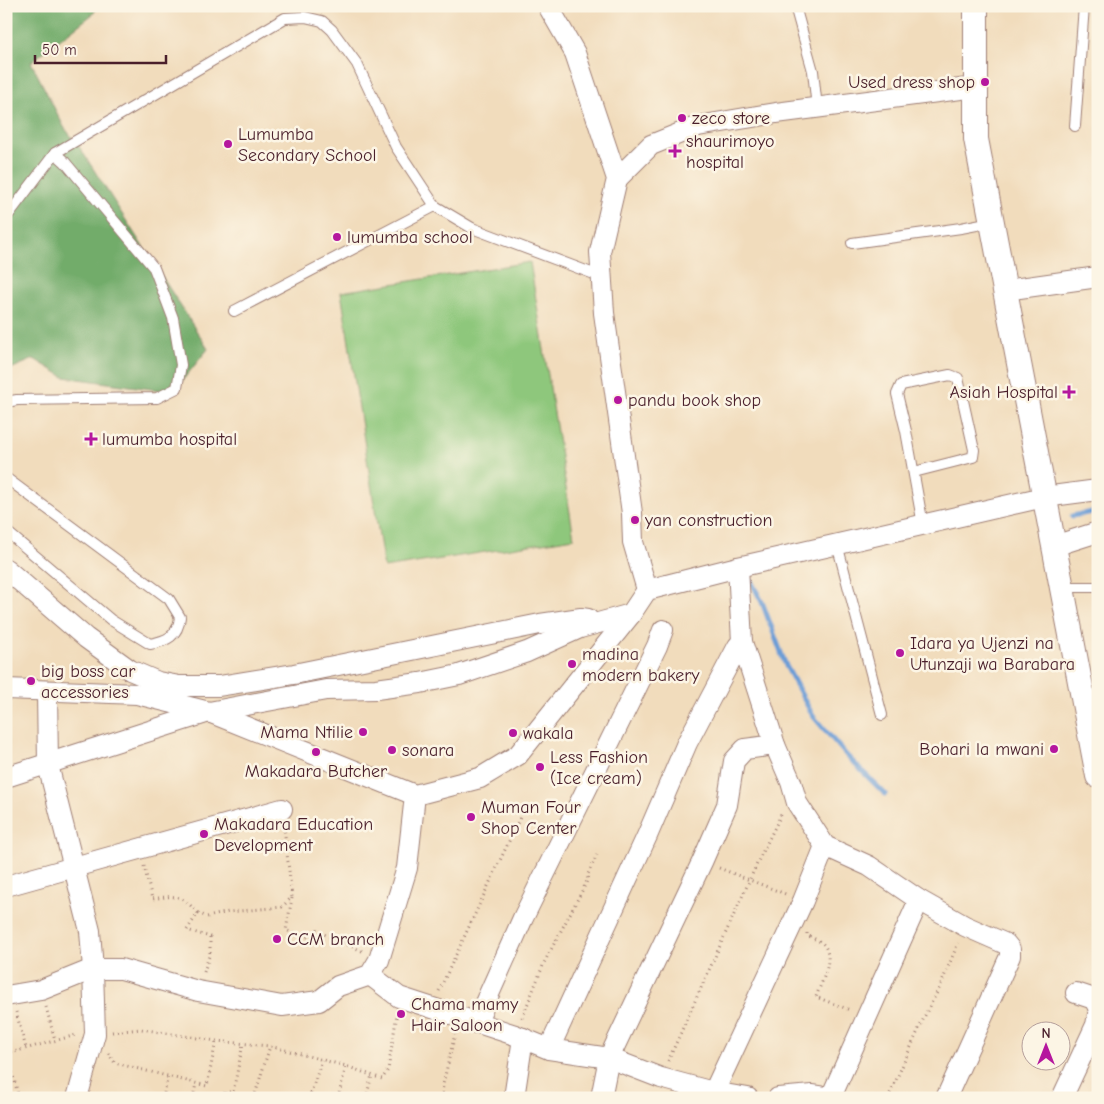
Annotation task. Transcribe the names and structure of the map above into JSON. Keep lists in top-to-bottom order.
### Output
{
  "places": {
    "other": [
      "Used dress shop",
      "zeco store",
      "Lumumba Secondary School",
      "lumumba school",
      "pandu book shop",
      "yan construction",
      "Idara ya Ujenzi na Utunzaji wa Barabara",
      "madina modern bakery",
      "big boss car accessories",
      "Mama Ntilie",
      "wakala",
      "Bohari la mwani",
      "sonara",
      "Makadara Butcher",
      "Less Fashion (Ice cream)",
      "Muman Four Shop Center",
      "Makadara Education Development",
      "CCM branch",
      "Chama mamy Hair Saloon"
    ],
    "health": ["shaurimoyo hospital", "Asiah Hospital", "lumumba hospital"]
  },
  "scale_bar": "50 m",
  "north": "top"
}
